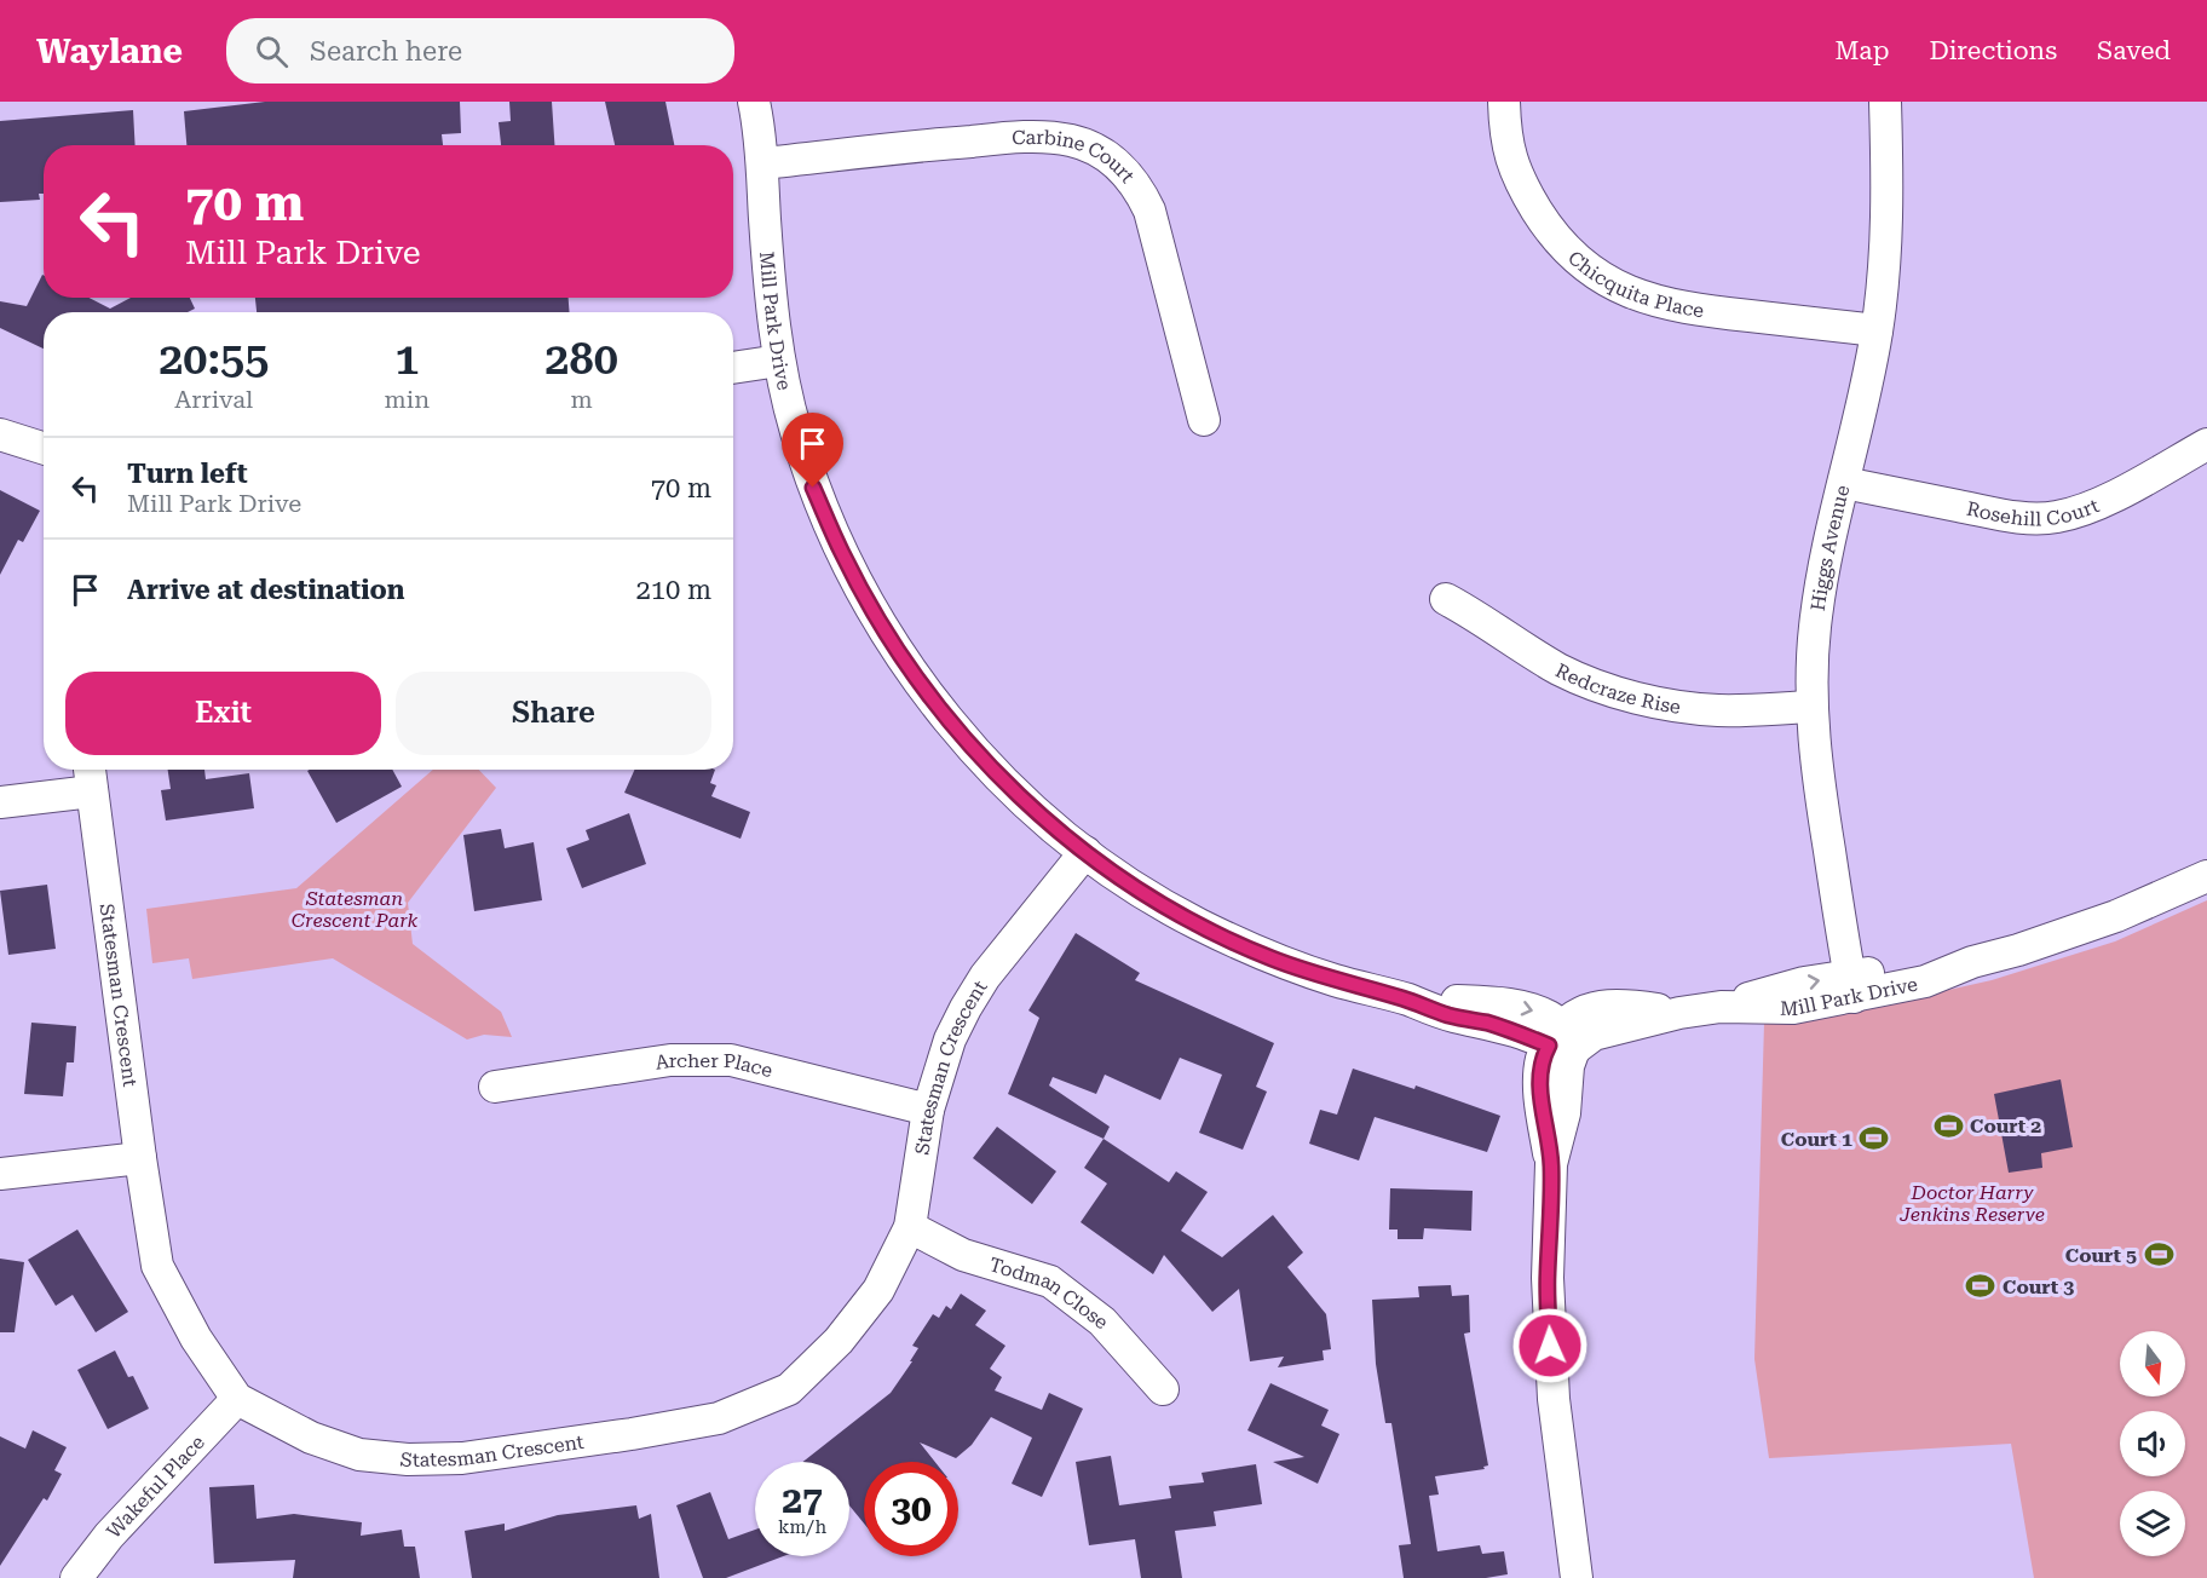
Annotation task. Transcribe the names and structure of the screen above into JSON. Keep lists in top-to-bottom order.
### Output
{
  "streets": {
    "street": [
      "Carbine Court",
      "Chicquita Place",
      "Mill Park Drive",
      "Rosehill Court",
      "Higgs Avenue",
      "Redcraze Rise",
      "Statesman Crescent",
      "Archer Place",
      "Todman Close",
      "Wakeful Place"
    ]
  },
  "crossings": [
    ["Carbine Court", "Mill Park Drive"],
    ["Chicquita Place", "Higgs Avenue"],
    ["Mill Park Drive", "Higgs Avenue"],
    ["Mill Park Drive", "Statesman Crescent"],
    ["Rosehill Court", "Higgs Avenue"],
    ["Higgs Avenue", "Redcraze Rise"],
    ["Statesman Crescent", "Archer Place"],
    ["Statesman Crescent", "Todman Close"],
    ["Statesman Crescent", "Wakeful Place"]
  ],
  "parks": ["Statesman Crescent Park", "Doctor Harry Jenkins Reserve"],
  "places": {
    "sports": [
      "Court 2",
      "Court 1",
      "Court 5",
      "Court 3"
    ]
  },
  "north": "bottom",
  "page": {
    "header": "Waylane",
    "search": "Search here",
    "nav": ["Map", "Directions", "Saved"],
    "turn": ["70 m", "Mill Park Drive"],
    "eta": [
      "20:55",
      "Arrival",
      "1",
      "min",
      "280",
      "m"
    ],
    "list": [
      {
        "name": "Turn left",
        "note": "Mill Park Drive",
        "value": "70 m"
      },
      {
        "name": "Arrive at destination",
        "value": "210 m"
      }
    ],
    "buttons": ["Exit", "Share"],
    "speed": "27 km/h",
    "limit": "30"
  }
}
